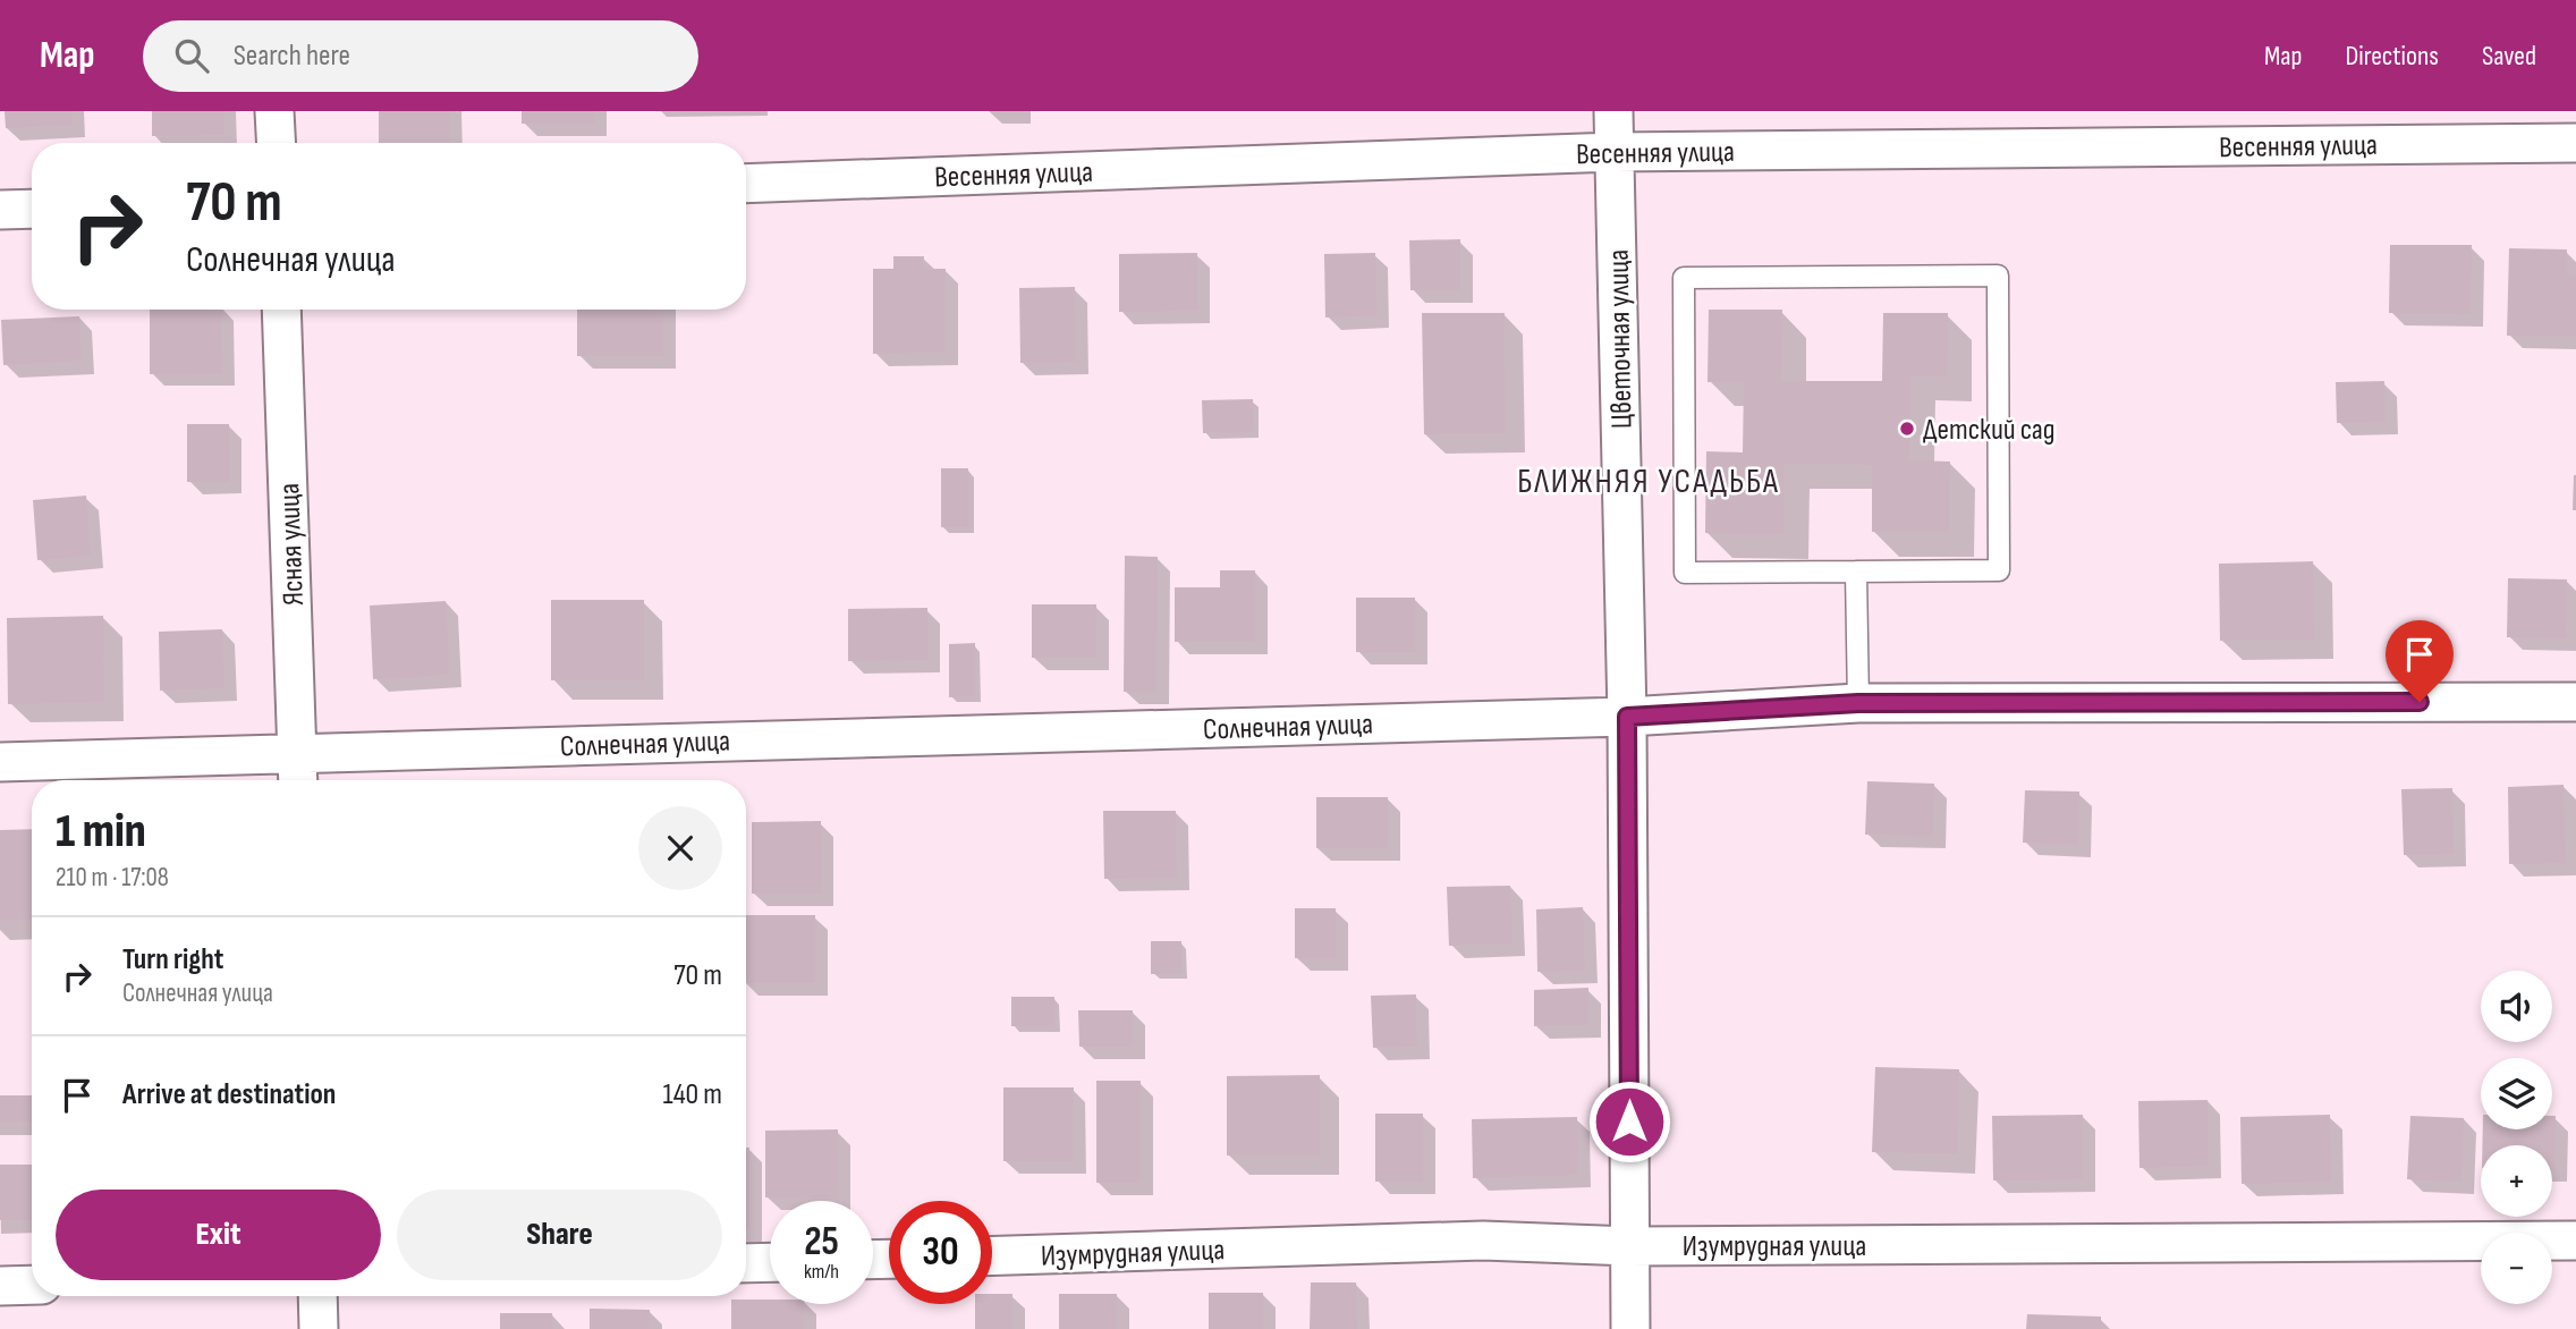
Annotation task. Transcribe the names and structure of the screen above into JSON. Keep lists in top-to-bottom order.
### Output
{
  "streets": {
    "street": [
      "Весенняя улица",
      "Цветочная улица",
      "Ясная улица",
      "Солнечная улица",
      "Изумрудная улица"
    ]
  },
  "crossings": [
    ["Весенняя улица", "Цветочная улица"],
    ["Цветочная улица", "Солнечная улица"],
    ["Цветочная улица", "Изумрудная улица"],
    ["Ясная улица", "Солнечная улица"]
  ],
  "districts": ["БЛИЖНЯЯ УСАДЬБА"],
  "places": ["Детский сад"],
  "page": {
    "header": "Map",
    "search": "Search here",
    "nav": ["Map", "Directions", "Saved"],
    "turn": ["70 m", "Солнечная улица"],
    "heading": ["1 min", "210 m · 17:08"],
    "list": [
      {
        "name": "Turn right",
        "note": "Солнечная улица",
        "value": "70 m"
      },
      {
        "name": "Arrive at destination",
        "value": "140 m"
      }
    ],
    "map_buttons": ["+", "−"],
    "buttons": ["Exit", "Share"],
    "speed": "25 km/h",
    "limit": "30"
  }
}
